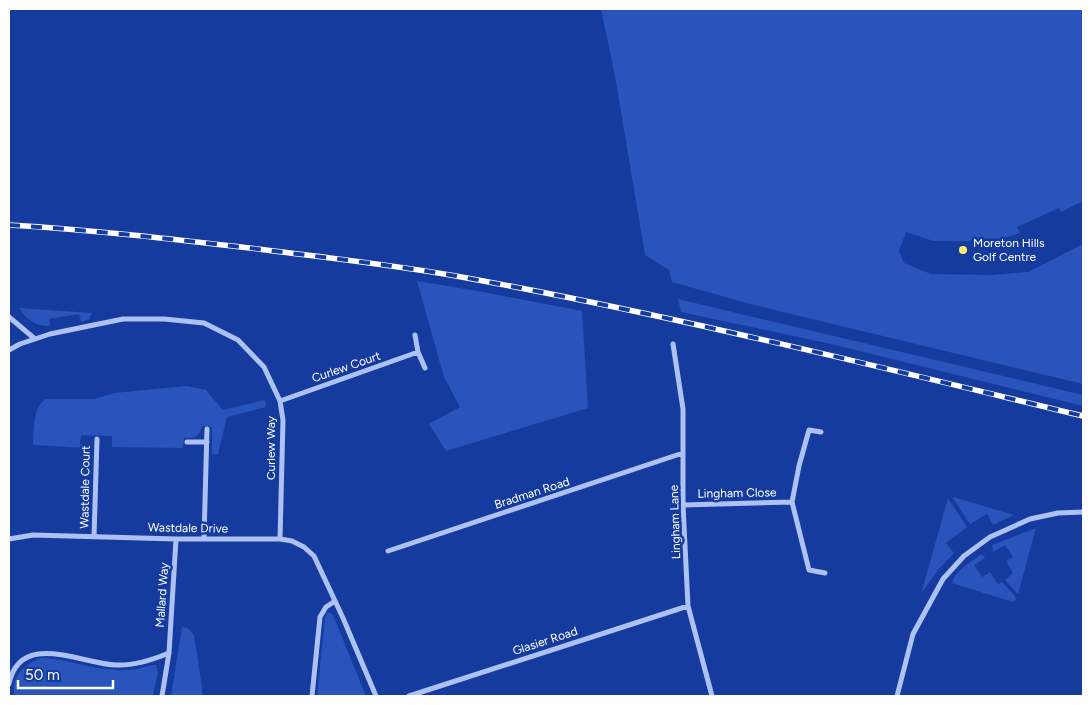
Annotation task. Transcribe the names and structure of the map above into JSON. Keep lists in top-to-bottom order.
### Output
{
  "streets": {
    "street": [
      "Curlew Court",
      "Curlew Way",
      "Wastdale Court",
      "Bradman Road",
      "Lingham Close",
      "Lingham Lane",
      "Wastdale Drive",
      "Mallard Way",
      "Glasier Road"
    ]
  },
  "crossings": [
    ["Curlew Court", "Curlew Way"],
    ["Curlew Way", "Wastdale Drive"],
    ["Wastdale Court", "Wastdale Drive"],
    ["Bradman Road", "Lingham Lane"],
    ["Lingham Close", "Lingham Lane"],
    ["Lingham Lane", "Glasier Road"],
    ["Wastdale Drive", "Mallard Way"]
  ],
  "places": ["Moreton Hills Golf Centre"],
  "scale_bar": "50 m"
}
